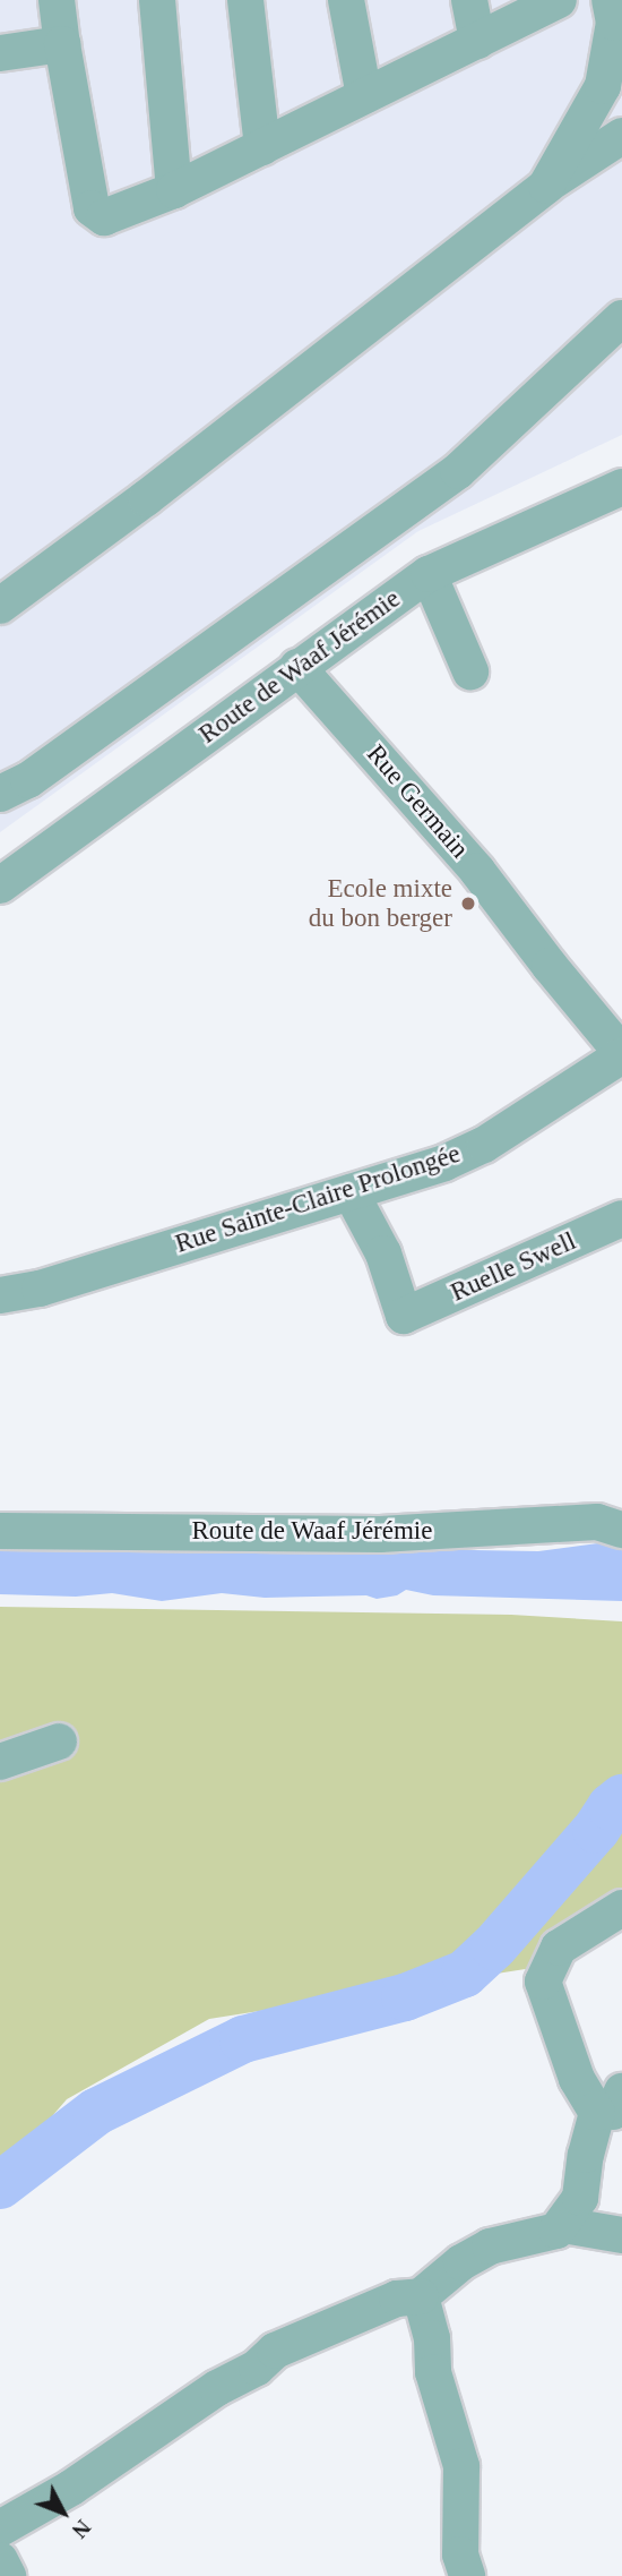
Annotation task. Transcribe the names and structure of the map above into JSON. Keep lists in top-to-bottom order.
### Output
{
  "streets": {
    "street": [
      "Route de Waaf Jérémie",
      "Rue Germain",
      "Rue Sainte-Claire Prolongée",
      "Ruelle Swell"
    ]
  },
  "crossings": [
    ["Route de Waaf Jérémie", "Rue Germain"],
    ["Rue Germain", "Rue Sainte-Claire Prolongée"],
    ["Rue Sainte-Claire Prolongée", "Ruelle Swell"]
  ],
  "places": ["Ecole mixte du bon berger"],
  "north": "bottom right"
}
